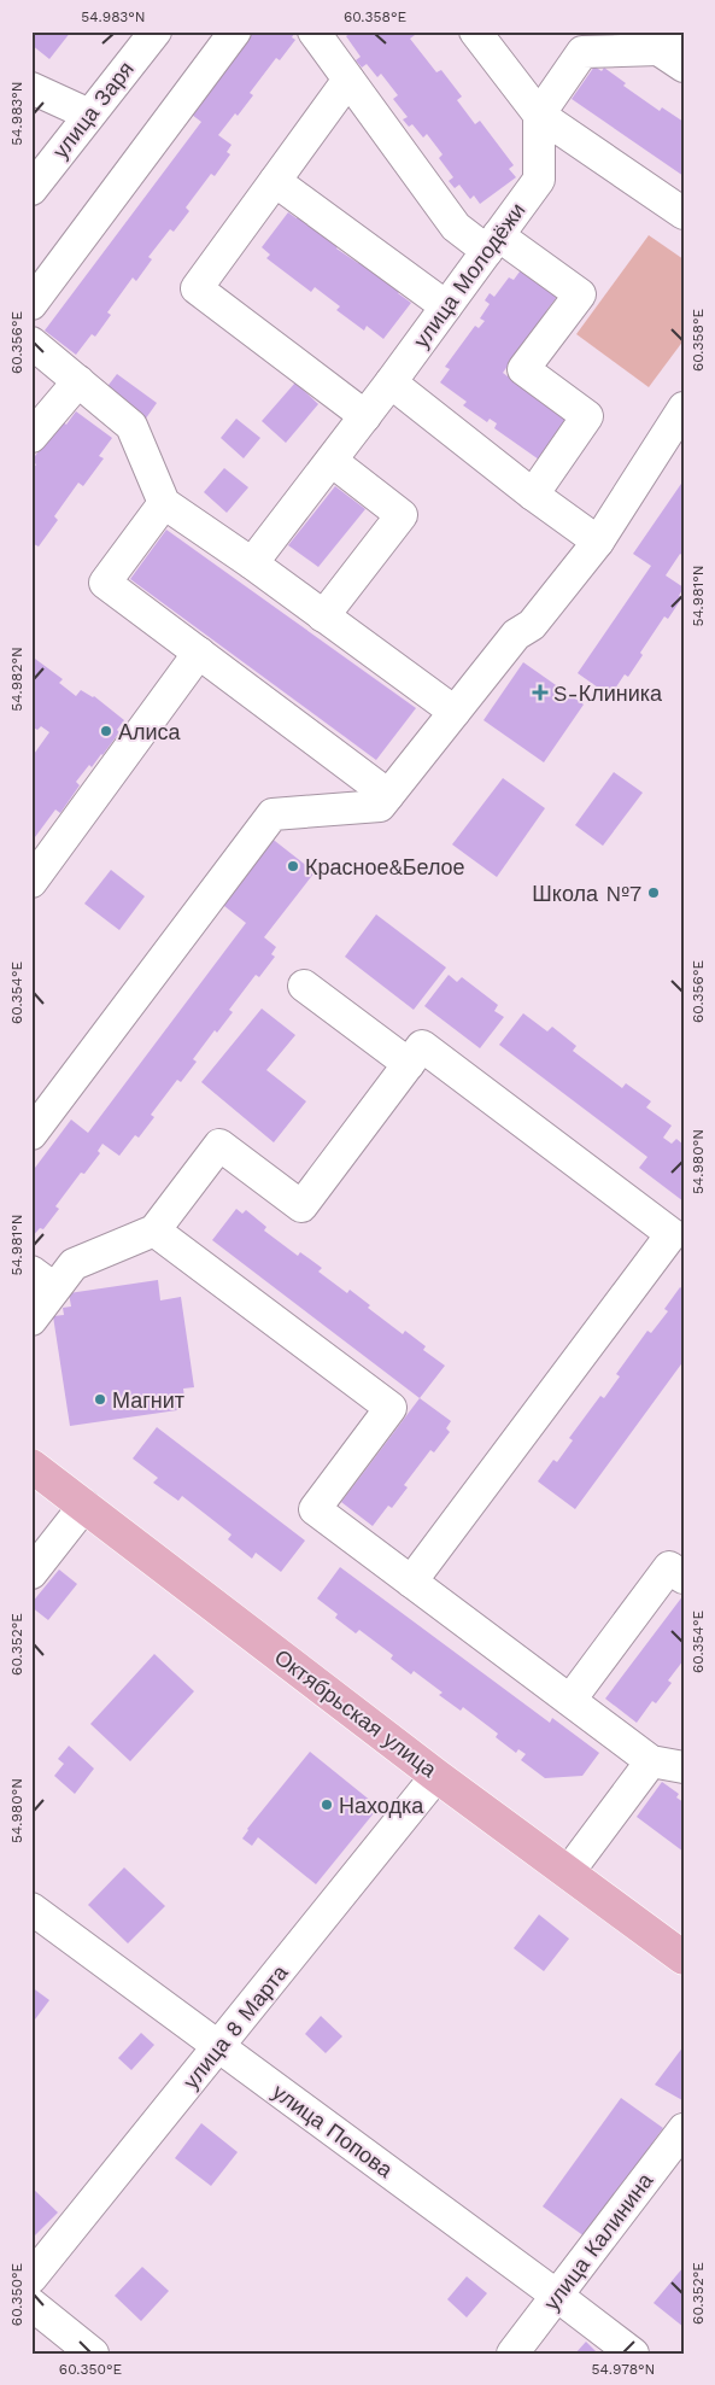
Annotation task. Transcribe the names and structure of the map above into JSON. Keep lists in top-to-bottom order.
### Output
{
  "streets": {
    "main road": ["Октябрьская улица"],
    "street": [
      "улица Заря",
      "улица Молодёжи",
      "улица 8 Марта",
      "улица Попова",
      "улица Калинина"
    ]
  },
  "crossings": [
    ["Октябрьская улица", "улица 8 Марта"],
    ["улица 8 Марта", "улица Попова"],
    ["улица Попова", "улица Калинина"]
  ],
  "places": {
    "health": ["S-Клиника"],
    "other": [
      "Алиса",
      "Красное&Белое",
      "Школа №7",
      "Магнит",
      "Находка"
    ]
  },
  "coordinates": [
    "54.983°N",
    "60.358°E",
    "60.356°E",
    "54.981°N",
    "54.982°N",
    "60.354°E",
    "54.980°N",
    "60.352°E",
    "60.350°E",
    "54.978°N"
  ]
}
